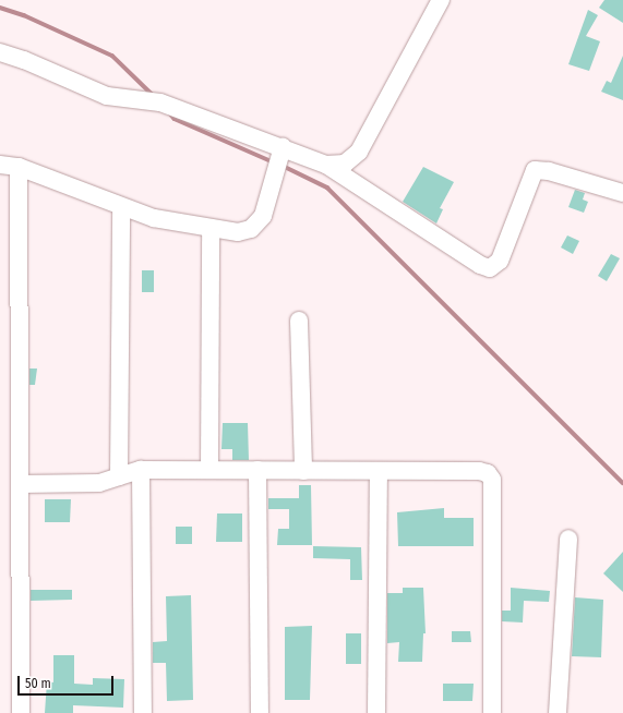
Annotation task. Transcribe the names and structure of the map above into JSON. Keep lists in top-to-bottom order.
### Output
{
  "scale_bar": "50 m"
}
